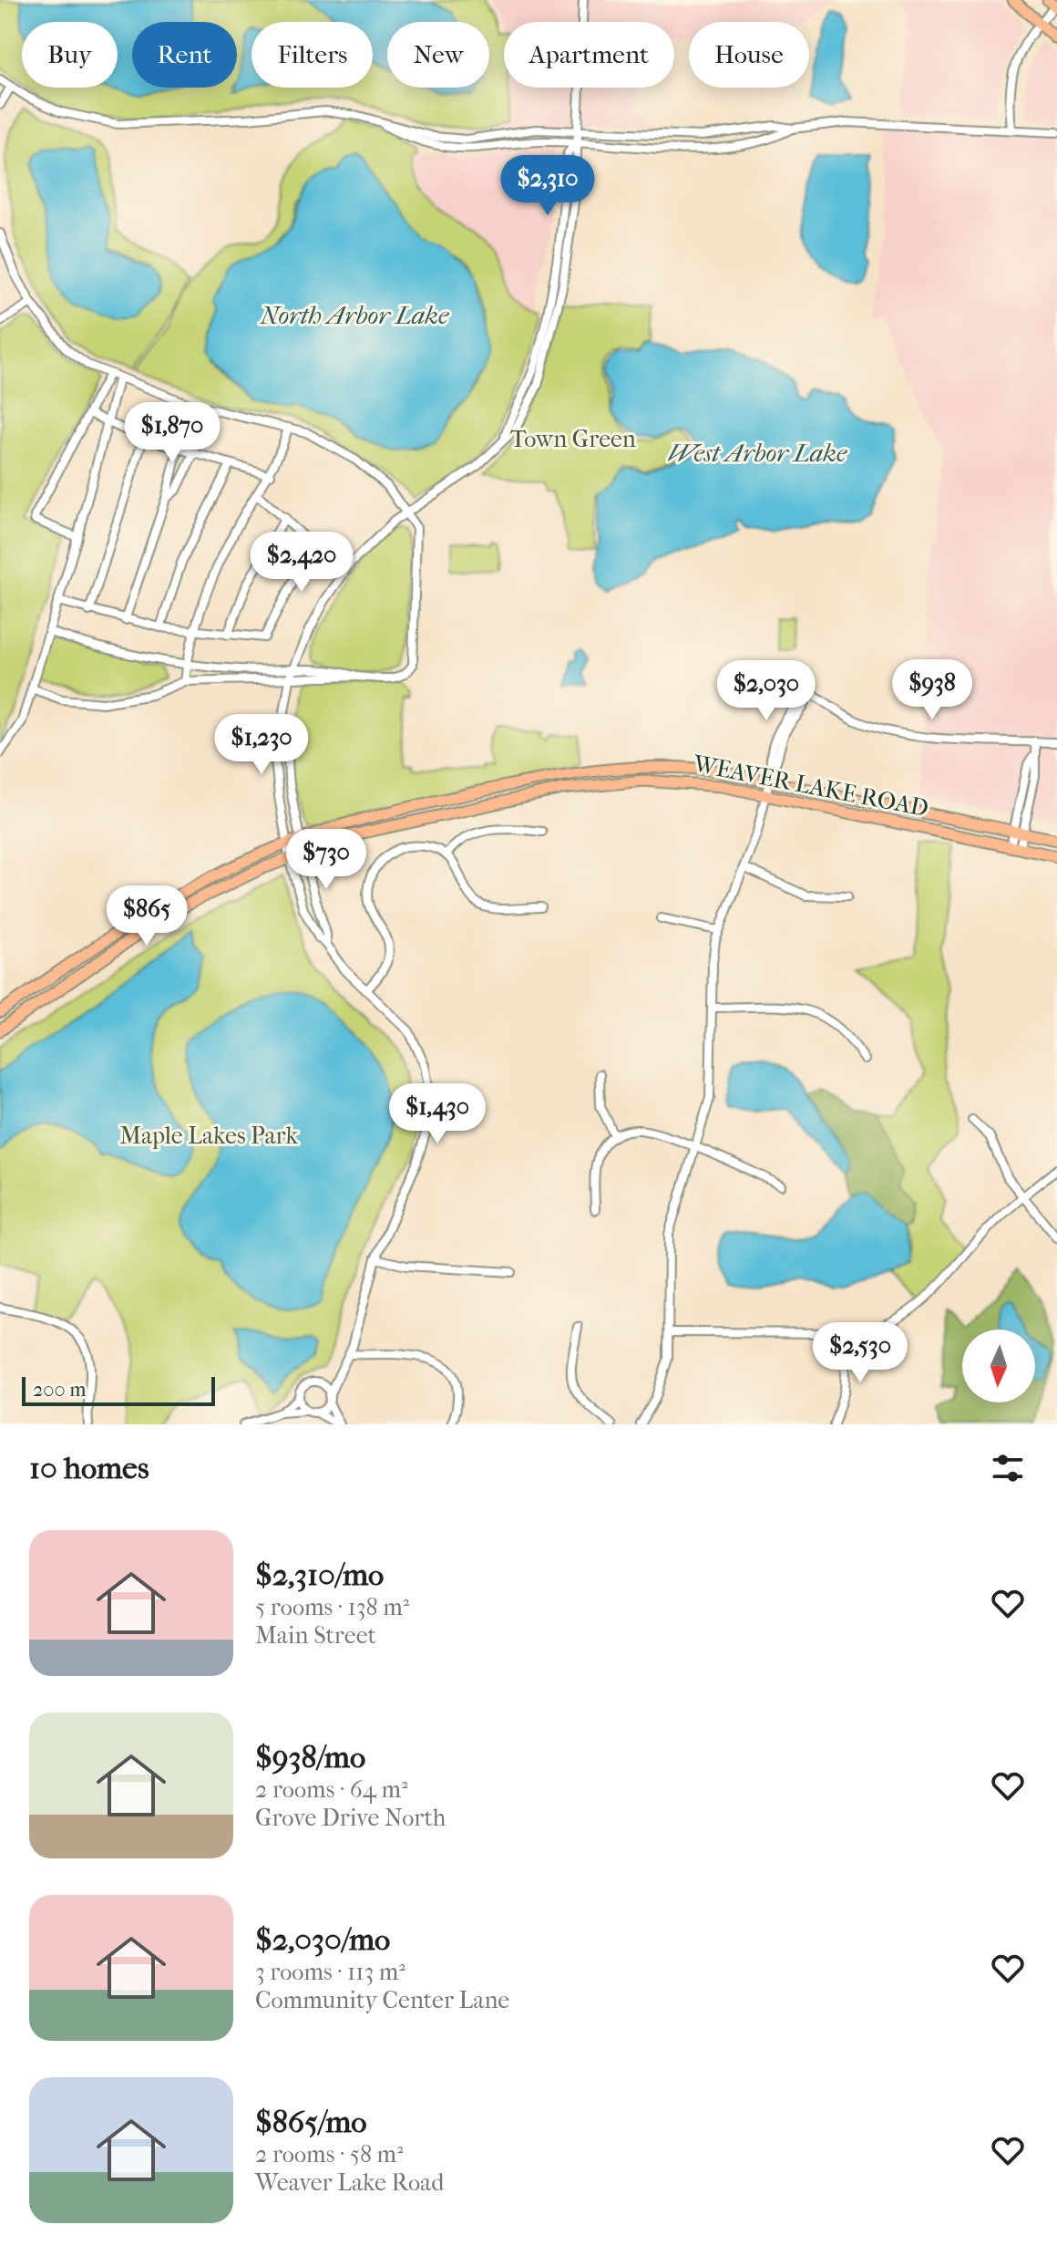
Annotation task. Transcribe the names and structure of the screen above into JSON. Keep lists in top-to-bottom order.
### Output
{
  "streets": {
    "main road": ["WEAVER LAKE ROAD"]
  },
  "water": ["North Arbor Lake", "West Arbor Lake"],
  "parks": ["Town Green", "Maple Lakes Park"],
  "scale_bar": "200 m",
  "north": "bottom",
  "page": {
    "chip": [
      "Buy",
      "Rent",
      "Filters",
      "New",
      "Apartment",
      "House"
    ],
    "price": [
      "$2,310",
      "$1,870",
      "$2,420",
      "$938",
      "$2,030",
      "$1,230",
      "$730",
      "$865",
      "$1,430",
      "$2,530"
    ],
    "scale": "200 m",
    "heading": "10 homes",
    "list": [
      {
        "name": "$2,310/mo",
        "note": "5 rooms · 138 m² · Main Street"
      },
      {
        "name": "$938/mo",
        "note": "2 rooms · 64 m² · Grove Drive North"
      },
      {
        "name": "$2,030/mo",
        "note": "3 rooms · 113 m² · Community Center Lane"
      },
      {
        "name": "$865/mo",
        "note": "2 rooms · 58 m² · Weaver Lake Road"
      }
    ]
  }
}
